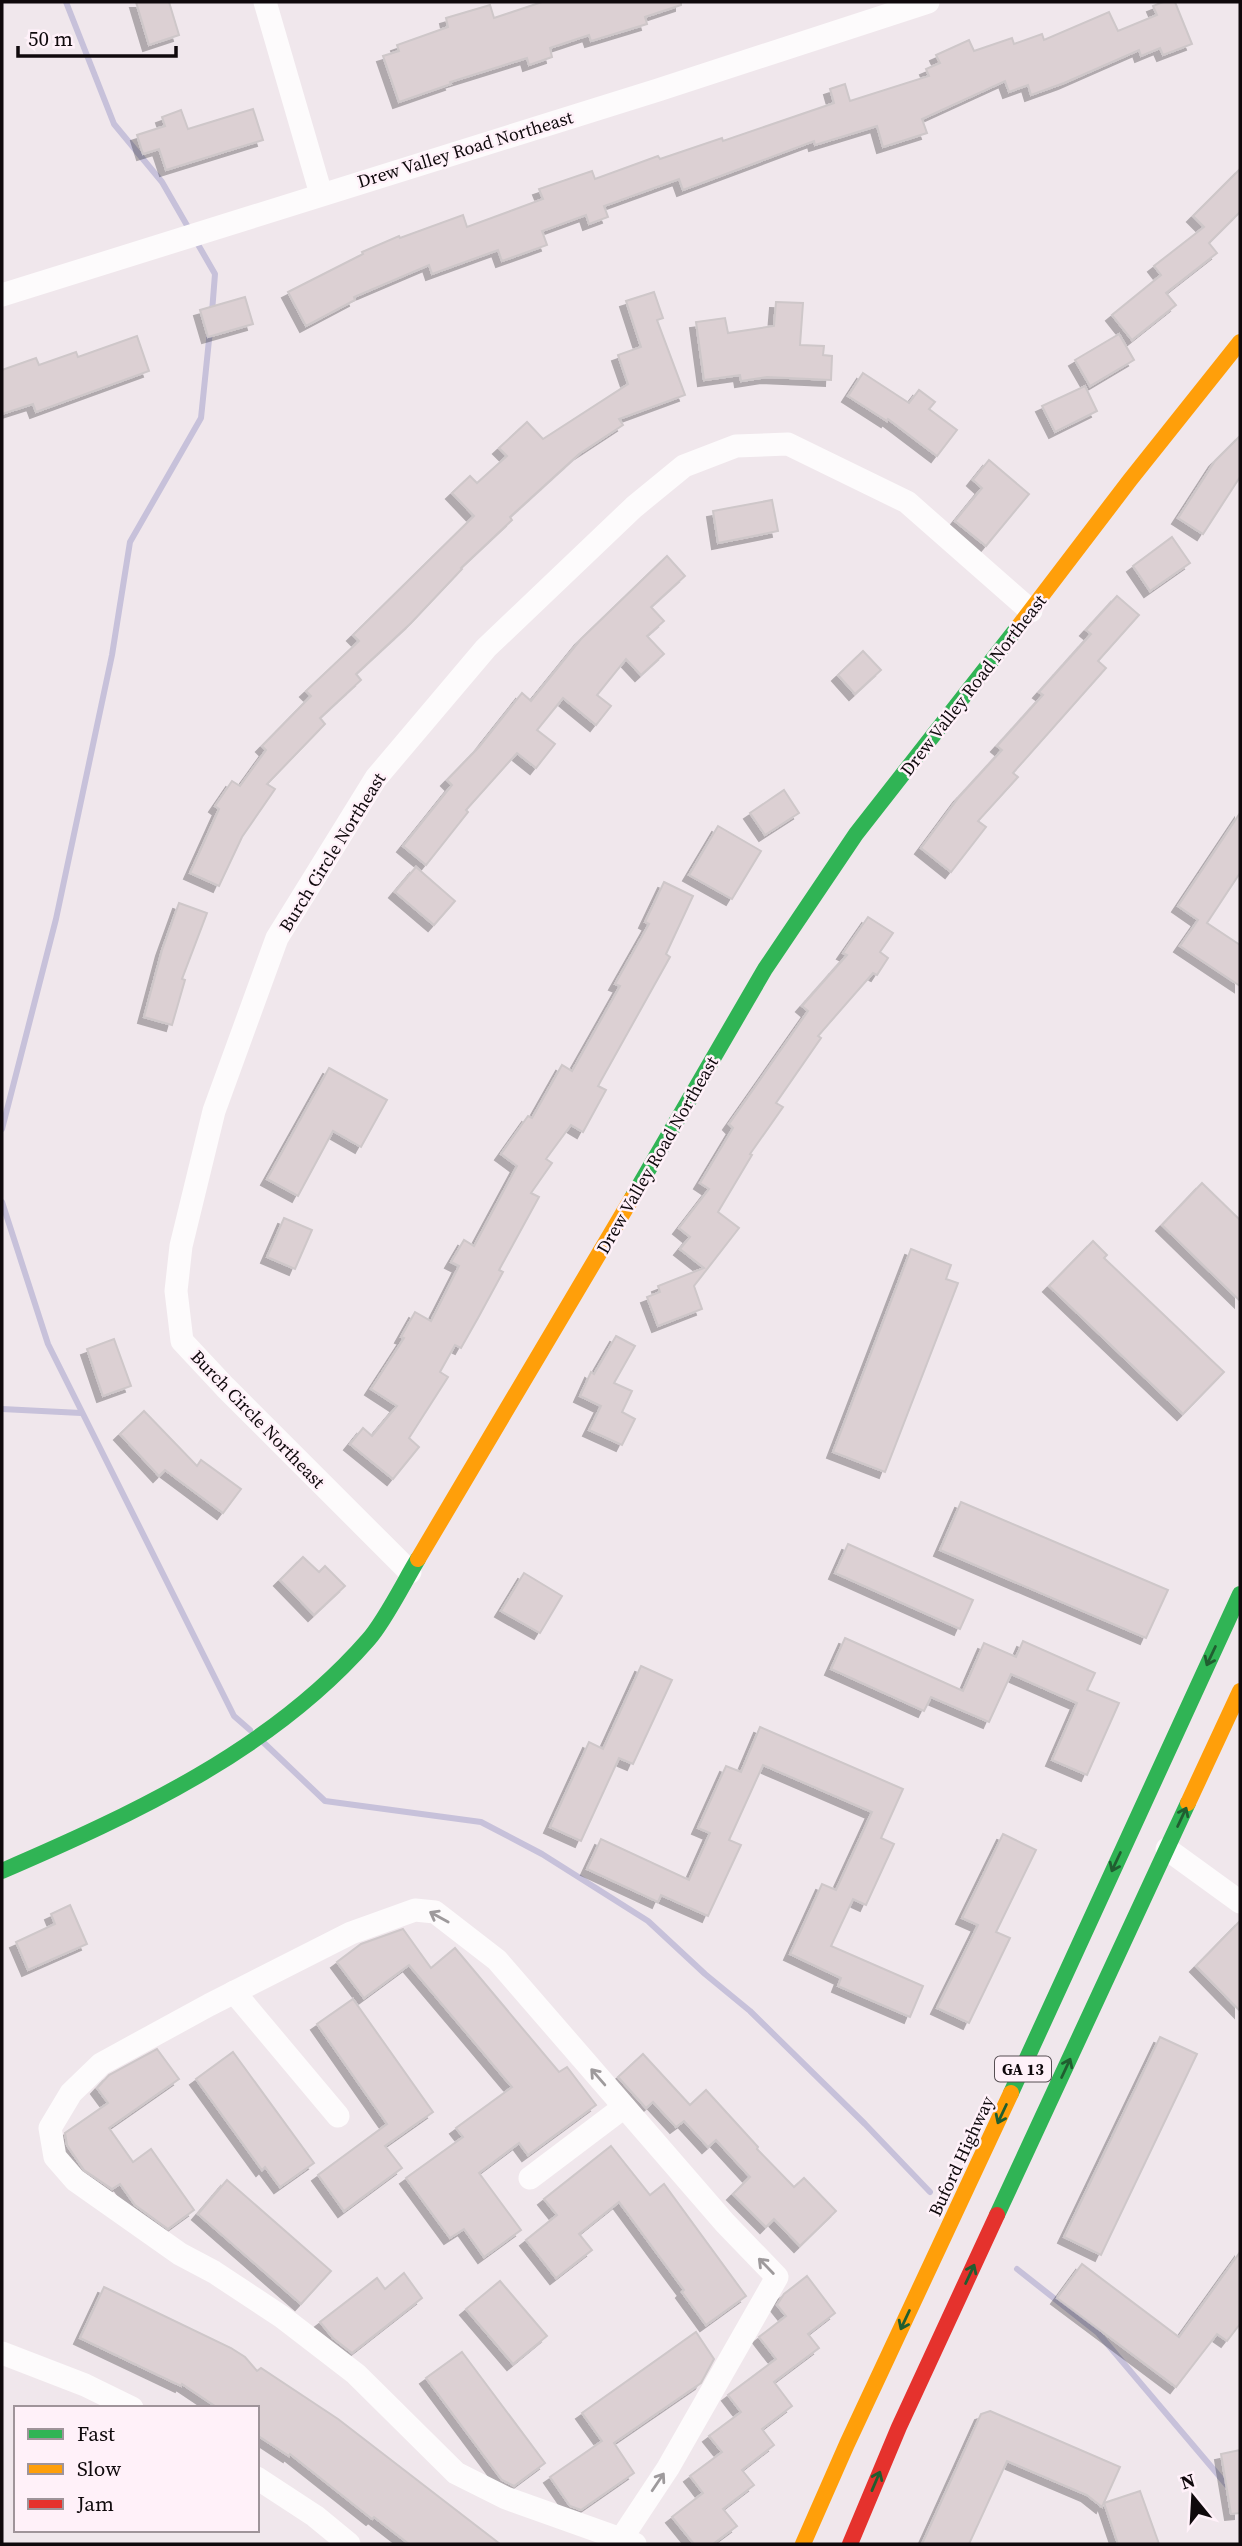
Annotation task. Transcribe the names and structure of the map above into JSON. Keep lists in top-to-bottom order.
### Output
{
  "streets": {
    "street": [
      "Drew Valley Road Northeast",
      "Burch Circle Northeast",
      "GA 13",
      "Buford Highway"
    ]
  },
  "crossings": [
    ["Drew Valley Road Northeast", "Burch Circle Northeast"]
  ],
  "legend": ["Fast", "Slow", "Jam"],
  "scale_bar": "50 m",
  "north": "top"
}
